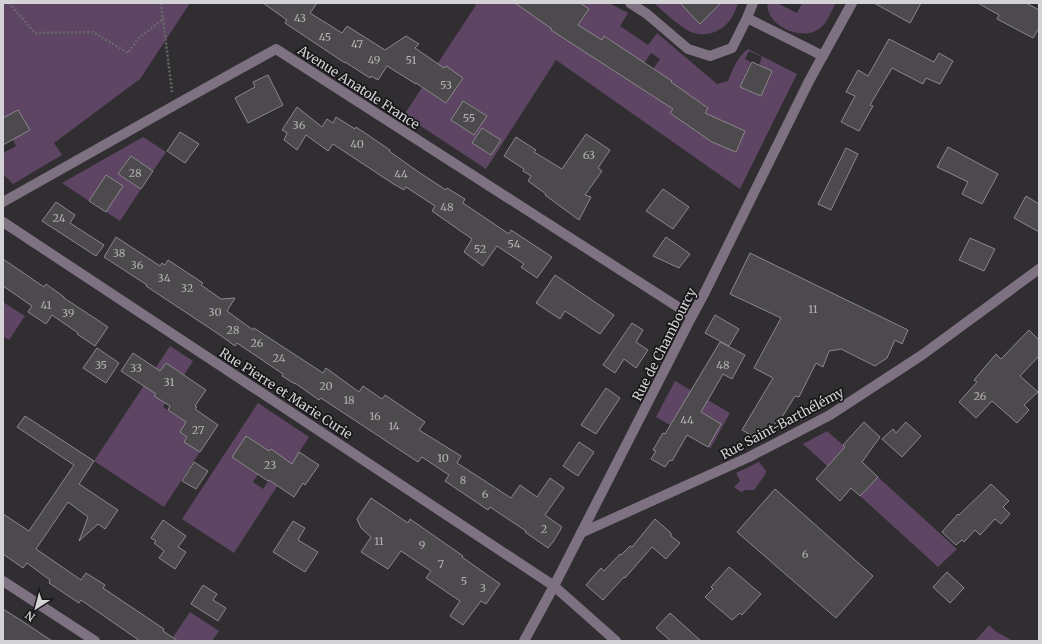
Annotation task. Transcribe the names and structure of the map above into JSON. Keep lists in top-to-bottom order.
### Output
{
  "streets": {
    "street": [
      "Avenue Anatole France",
      "Rue de Chambourcy",
      "Rue Pierre et Marie Curie",
      "Rue Saint-Barthélémy"
    ]
  },
  "crossings": [
    ["Avenue Anatole France", "Rue de Chambourcy"],
    ["Rue de Chambourcy", "Rue Pierre et Marie Curie"],
    ["Rue de Chambourcy", "Rue Saint-Barthélémy"]
  ],
  "house_numbers": [
    "43",
    "45",
    "47",
    "49",
    "51",
    "53",
    "55",
    "36",
    "40",
    "63",
    "28",
    "44",
    "48",
    "24",
    "54",
    "52",
    "38",
    "36",
    "34",
    "32",
    "41",
    "11",
    "30",
    "39",
    "28",
    "26",
    "24",
    "35",
    "48",
    "33",
    "31",
    "20",
    "26",
    "18",
    "16",
    "44",
    "14",
    "27",
    "10",
    "23",
    "8",
    "6",
    "2",
    "11",
    "9",
    "6",
    "7",
    "5",
    "3"
  ],
  "north": "bottom left"
}
